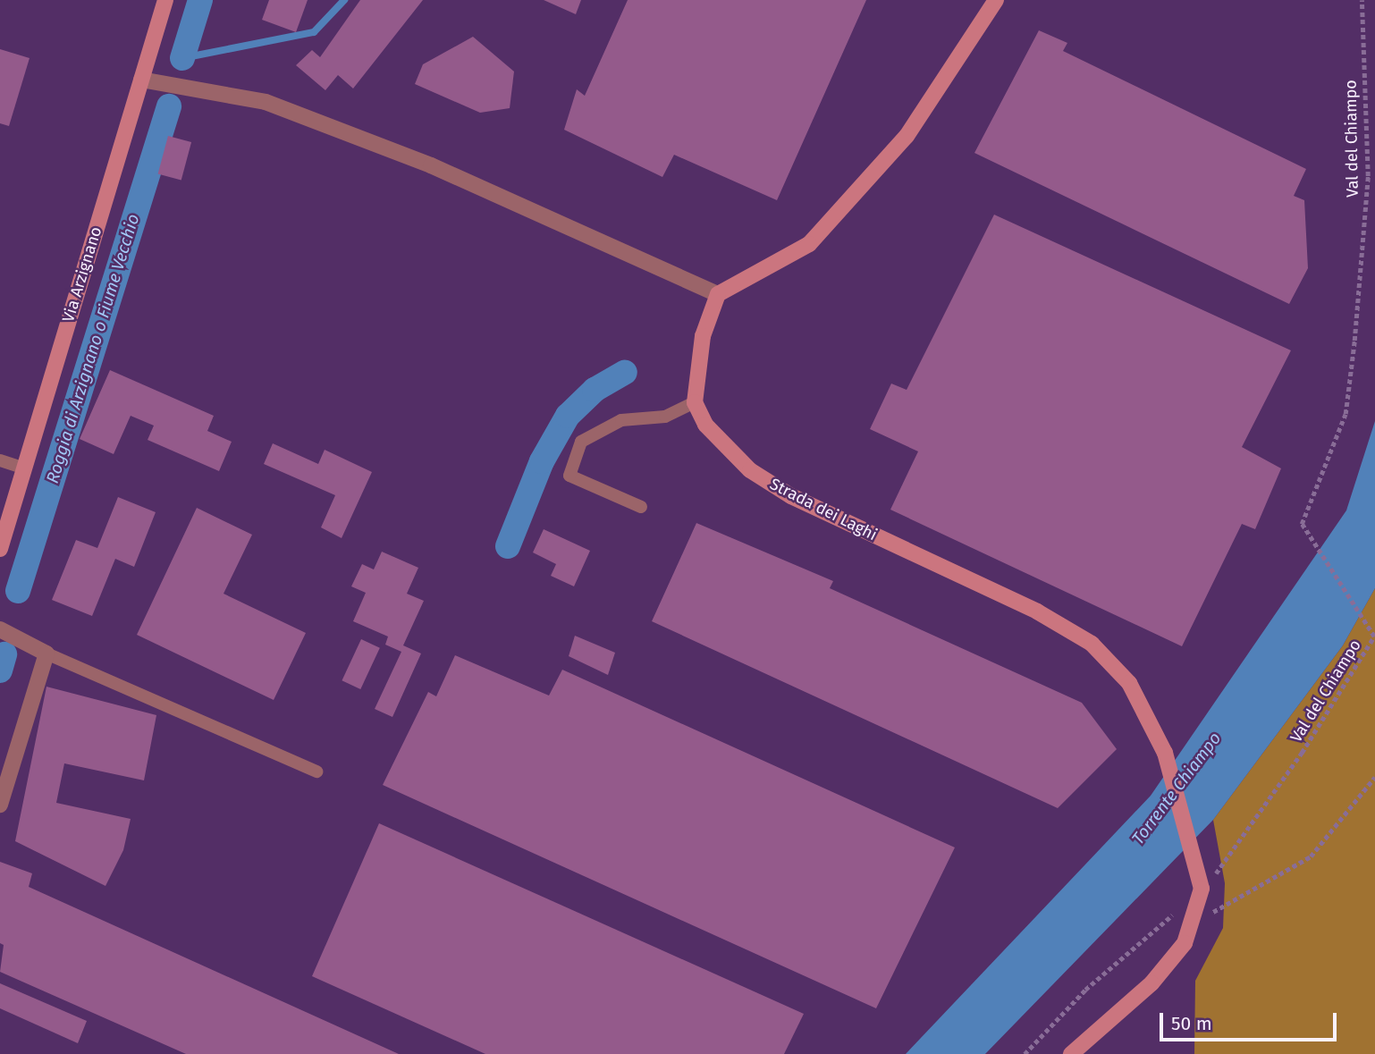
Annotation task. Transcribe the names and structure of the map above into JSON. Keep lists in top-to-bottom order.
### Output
{
  "streets": {
    "street": ["Via Arzignano", "Strada dei Laghi"],
    "path": ["Val del Chiampo"]
  },
  "crossings": [
    ["Val del Chiampo", "Strada dei Laghi"]
  ],
  "water": ["Roggia di Arzignano o Fiume Vecchio", "Torrente Chiampo"],
  "scale_bar": "50 m"
}
